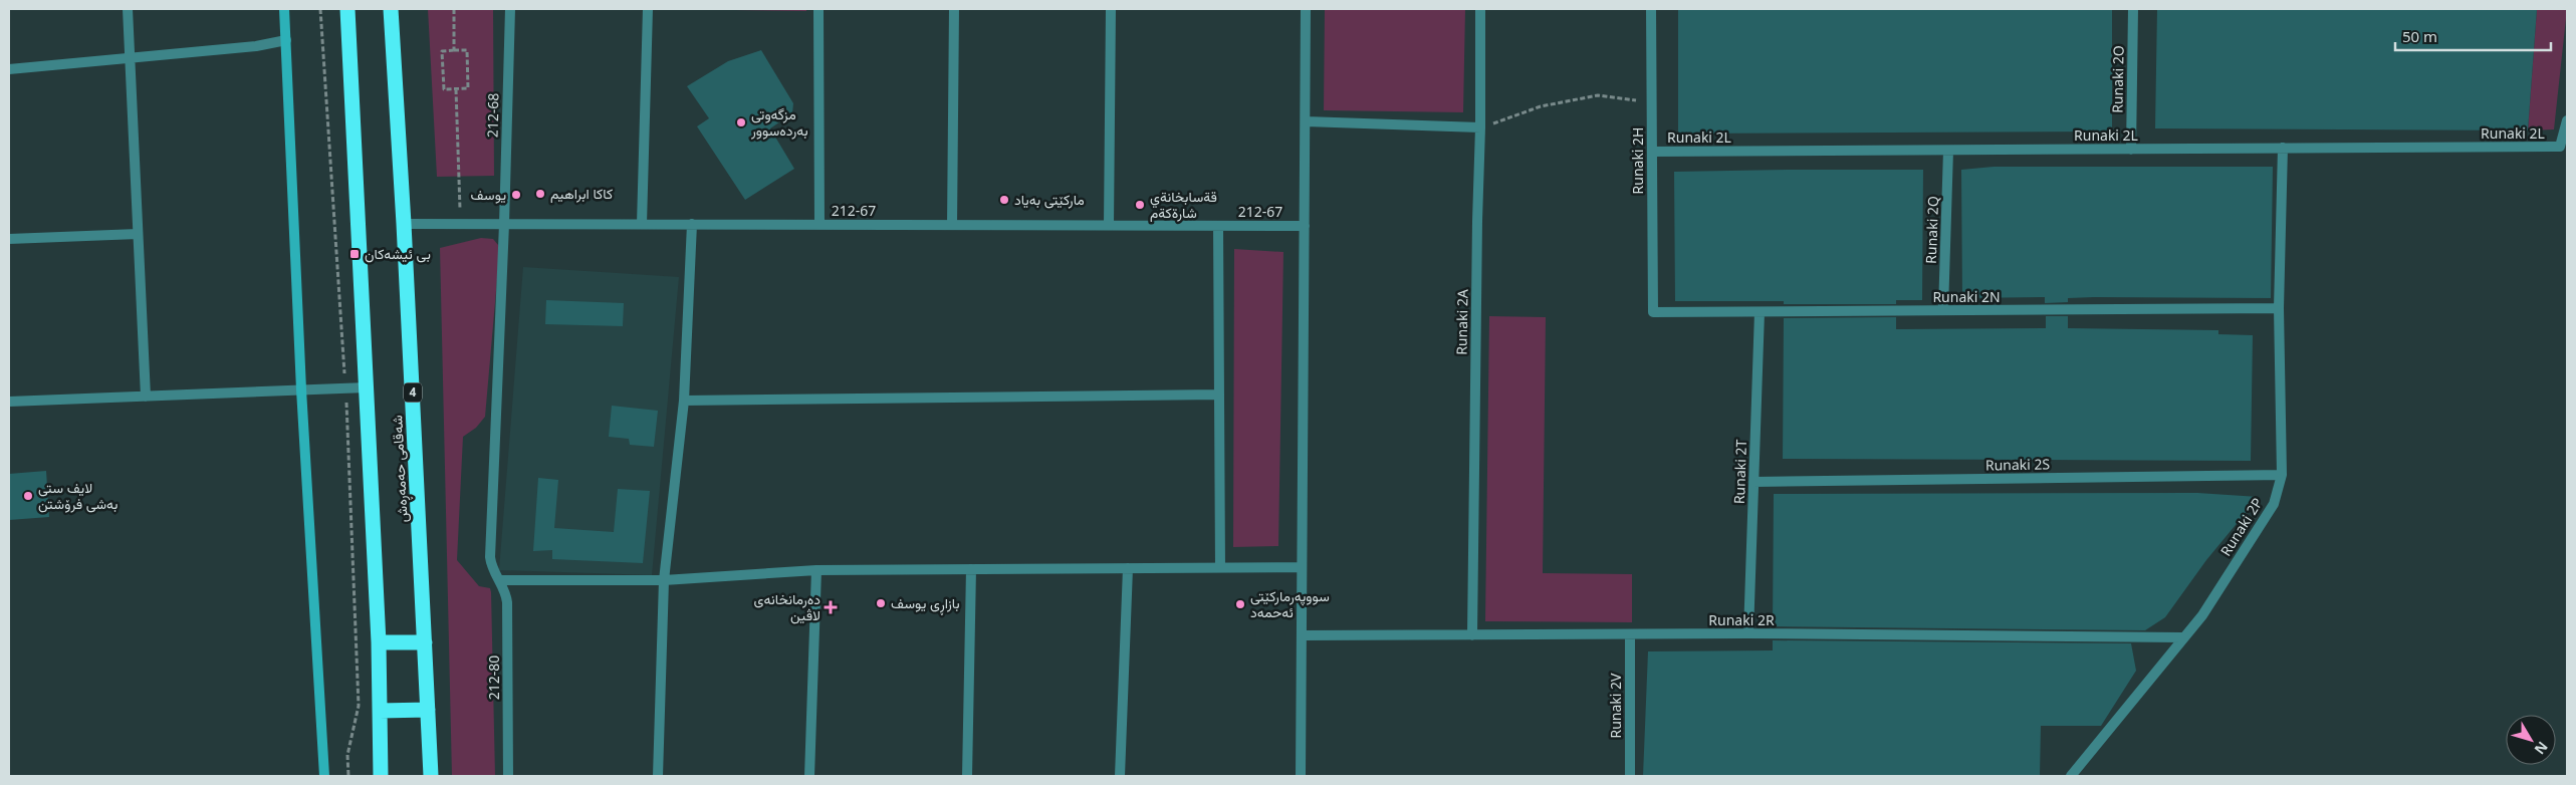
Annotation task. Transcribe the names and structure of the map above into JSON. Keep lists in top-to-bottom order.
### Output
{
  "streets": {
    "highway": ["4", "شەقامی حەمەڕەش"],
    "street": [
      "Runaki 2O",
      "212-68",
      "Runaki 2L",
      "Runaki 2H",
      "212-67",
      "Runaki 2Q",
      "Runaki 2N",
      "Runaki 2A",
      "Runaki 2S",
      "Runaki 2T",
      "Runaki 2P",
      "Runaki 2R",
      "212-80",
      "Runaki 2V"
    ]
  },
  "crossings": [
    ["Runaki 2O", "Runaki 2L"],
    ["212-68", "212-67"],
    ["212-68", "212-80"],
    ["Runaki 2L", "Runaki 2H"],
    ["Runaki 2L", "Runaki 2Q"],
    ["Runaki 2L", "Runaki 2P"],
    ["Runaki 2H", "Runaki 2N"],
    ["212-67", "شەقامی حەمەڕەش"],
    ["Runaki 2Q", "Runaki 2N"],
    ["Runaki 2N", "Runaki 2T"],
    ["Runaki 2N", "Runaki 2P"],
    ["Runaki 2A", "Runaki 2R"],
    ["Runaki 2S", "Runaki 2T"],
    ["Runaki 2S", "Runaki 2P"],
    ["Runaki 2T", "Runaki 2R"],
    ["Runaki 2P", "Runaki 2R"],
    ["Runaki 2R", "Runaki 2V"]
  ],
  "places": {
    "other": [
      "مزگەوتی بەردەسوور",
      "کاکا ابراهيم",
      "يوسف",
      "مارکێتی بەیاد",
      "قةسابخانةي شارةكةم",
      "لایف ستی بەشی فرۆشتن",
      "بازاڕی یوسف",
      "سووپەرمارکێتی ئەحمەد"
    ],
    "transit": ["بی ئیشەکان"],
    "health": ["دەرمانخانەی لاڤین"]
  },
  "scale_bar": "50 m",
  "north": "bottom right"
}
